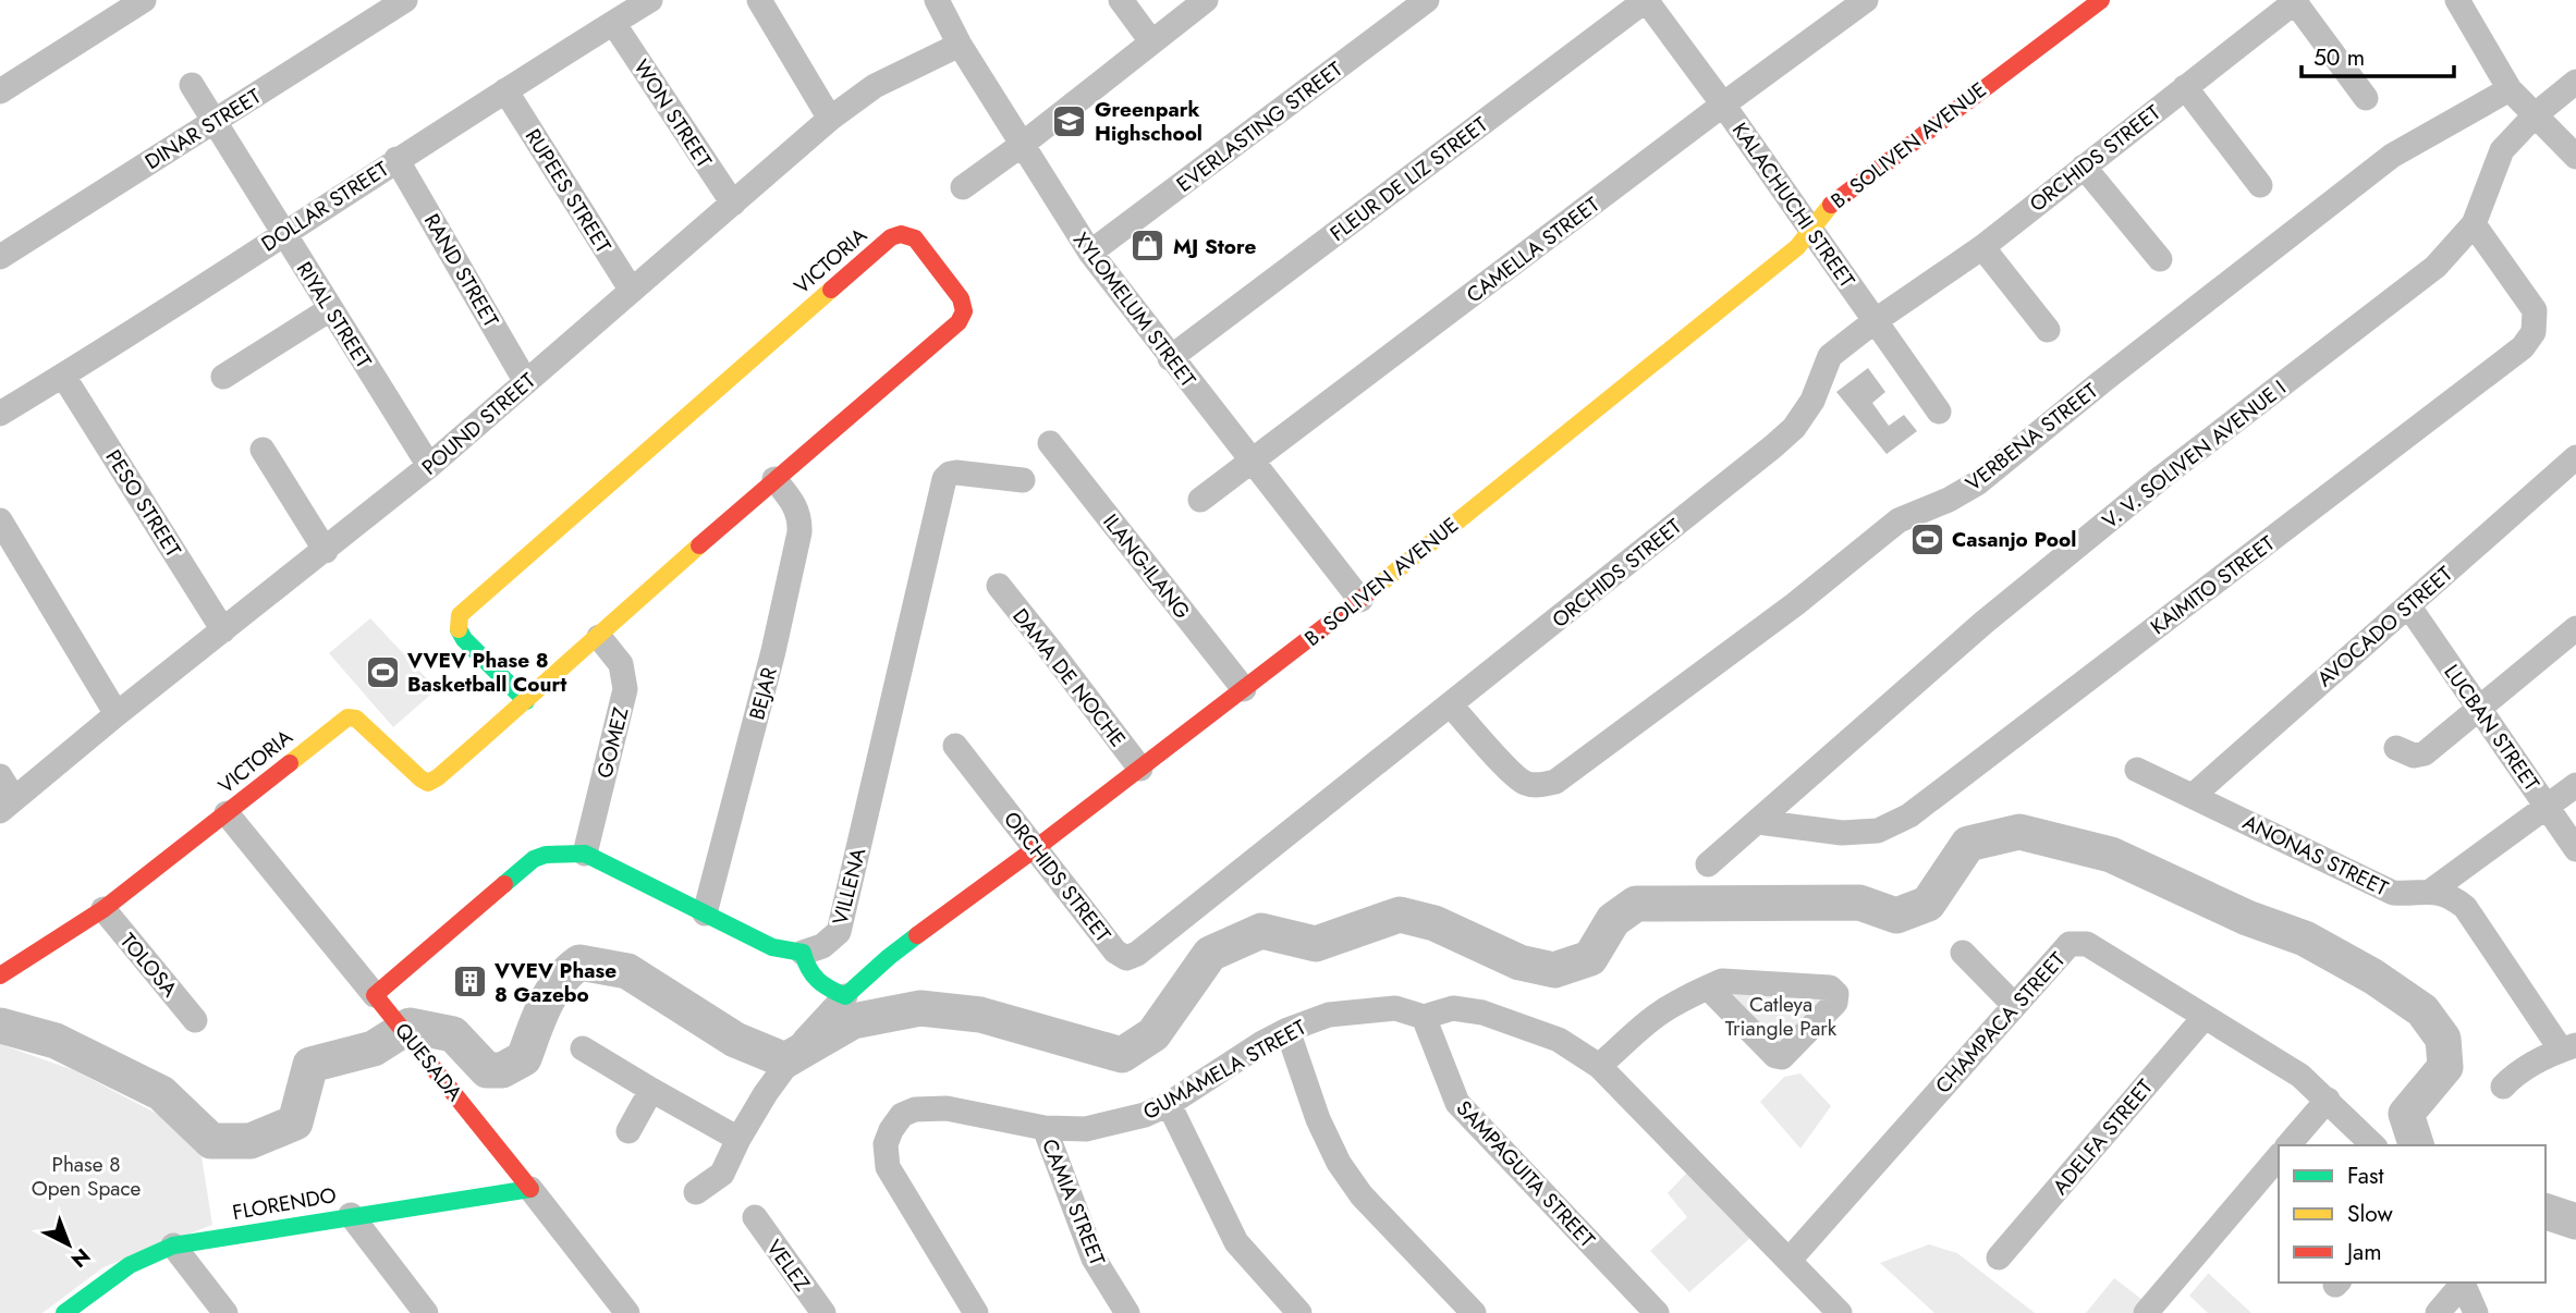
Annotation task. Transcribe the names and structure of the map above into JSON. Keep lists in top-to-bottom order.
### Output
{
  "streets": {
    "street": [
      "WON STREET",
      "EVERLASTING STREET",
      "DINAR STREET",
      "B. SOLIVEN AVENUE",
      "ORCHIDS STREET",
      "FLEUR DE LIZ STREET",
      "RUPEES STREET",
      "KALACHUCHI STREET",
      "DOLLAR STREET",
      "CAMELLA STREET",
      "VICTORIA",
      "RAND STREET",
      "XYLOMELUM STREET",
      "RIYAL STREET",
      "POUND STREET",
      "VERBENA STREET",
      "V. V. SOLIVEN AVENUE I",
      "PESO STREET",
      "ILANG-ILANG",
      "KAIMITO STREET",
      "AVOCADO STREET",
      "DAMA DE NOCHE",
      "BEJAR",
      "LUCBAN STREET",
      "GOMEZ",
      "ANONAS STREET",
      "VILLENA",
      "TOLOSA",
      "CHAMPACA STREET",
      "QUESADA",
      "GUMAMELA STREET",
      "ADELFA STREET",
      "SAMPAGUITA STREET",
      "CAMIA STREET",
      "FLORENDO",
      "VELEZ"
    ]
  },
  "crossings": [
    ["WON STREET", "DOLLAR STREET"],
    ["WON STREET", "POUND STREET"],
    ["EVERLASTING STREET", "XYLOMELUM STREET"],
    ["DINAR STREET", "RIYAL STREET"],
    ["B. SOLIVEN AVENUE", "ORCHIDS STREET"],
    ["B. SOLIVEN AVENUE", "KALACHUCHI STREET"],
    ["B. SOLIVEN AVENUE", "XYLOMELUM STREET"],
    ["B. SOLIVEN AVENUE", "ILANG-ILANG"],
    ["B. SOLIVEN AVENUE", "DAMA DE NOCHE"],
    ["ORCHIDS STREET", "KALACHUCHI STREET"],
    ["ORCHIDS STREET", "VERBENA STREET"],
    ["FLEUR DE LIZ STREET", "KALACHUCHI STREET"],
    ["FLEUR DE LIZ STREET", "XYLOMELUM STREET"],
    ["RUPEES STREET", "DOLLAR STREET"],
    ["RUPEES STREET", "POUND STREET"],
    ["KALACHUCHI STREET", "CAMELLA STREET"],
    ["DOLLAR STREET", "RAND STREET"],
    ["DOLLAR STREET", "RIYAL STREET"],
    ["DOLLAR STREET", "PESO STREET"],
    ["CAMELLA STREET", "XYLOMELUM STREET"],
    ["VICTORIA", "BEJAR"],
    ["VICTORIA", "GOMEZ"],
    ["VICTORIA", "TOLOSA"],
    ["VICTORIA", "QUESADA"],
    ["RAND STREET", "POUND STREET"],
    ["XYLOMELUM STREET", "POUND STREET"],
    ["RIYAL STREET", "POUND STREET"],
    ["POUND STREET", "PESO STREET"],
    ["V. V. SOLIVEN AVENUE I", "KAIMITO STREET"],
    ["AVOCADO STREET", "LUCBAN STREET"],
    ["AVOCADO STREET", "ANONAS STREET"],
    ["CHAMPACA STREET", "GUMAMELA STREET"],
    ["CHAMPACA STREET", "ADELFA STREET"],
    ["QUESADA", "FLORENDO"],
    ["GUMAMELA STREET", "SAMPAGUITA STREET"],
    ["GUMAMELA STREET", "CAMIA STREET"]
  ],
  "parks": ["Catleya Triangle Park", "Phase 8 Open Space"],
  "places": {
    "school or university": ["Greenpark Highschool"],
    "shop": ["MJ Store"],
    "sports": ["Casanjo Pool", "VVEV Phase 8 Basketball Court"],
    "building": ["VVEV Phase 8 Gazebo"]
  },
  "legend": ["Fast", "Slow", "Jam"],
  "scale_bar": "50 m",
  "north": "bottom right"
}
